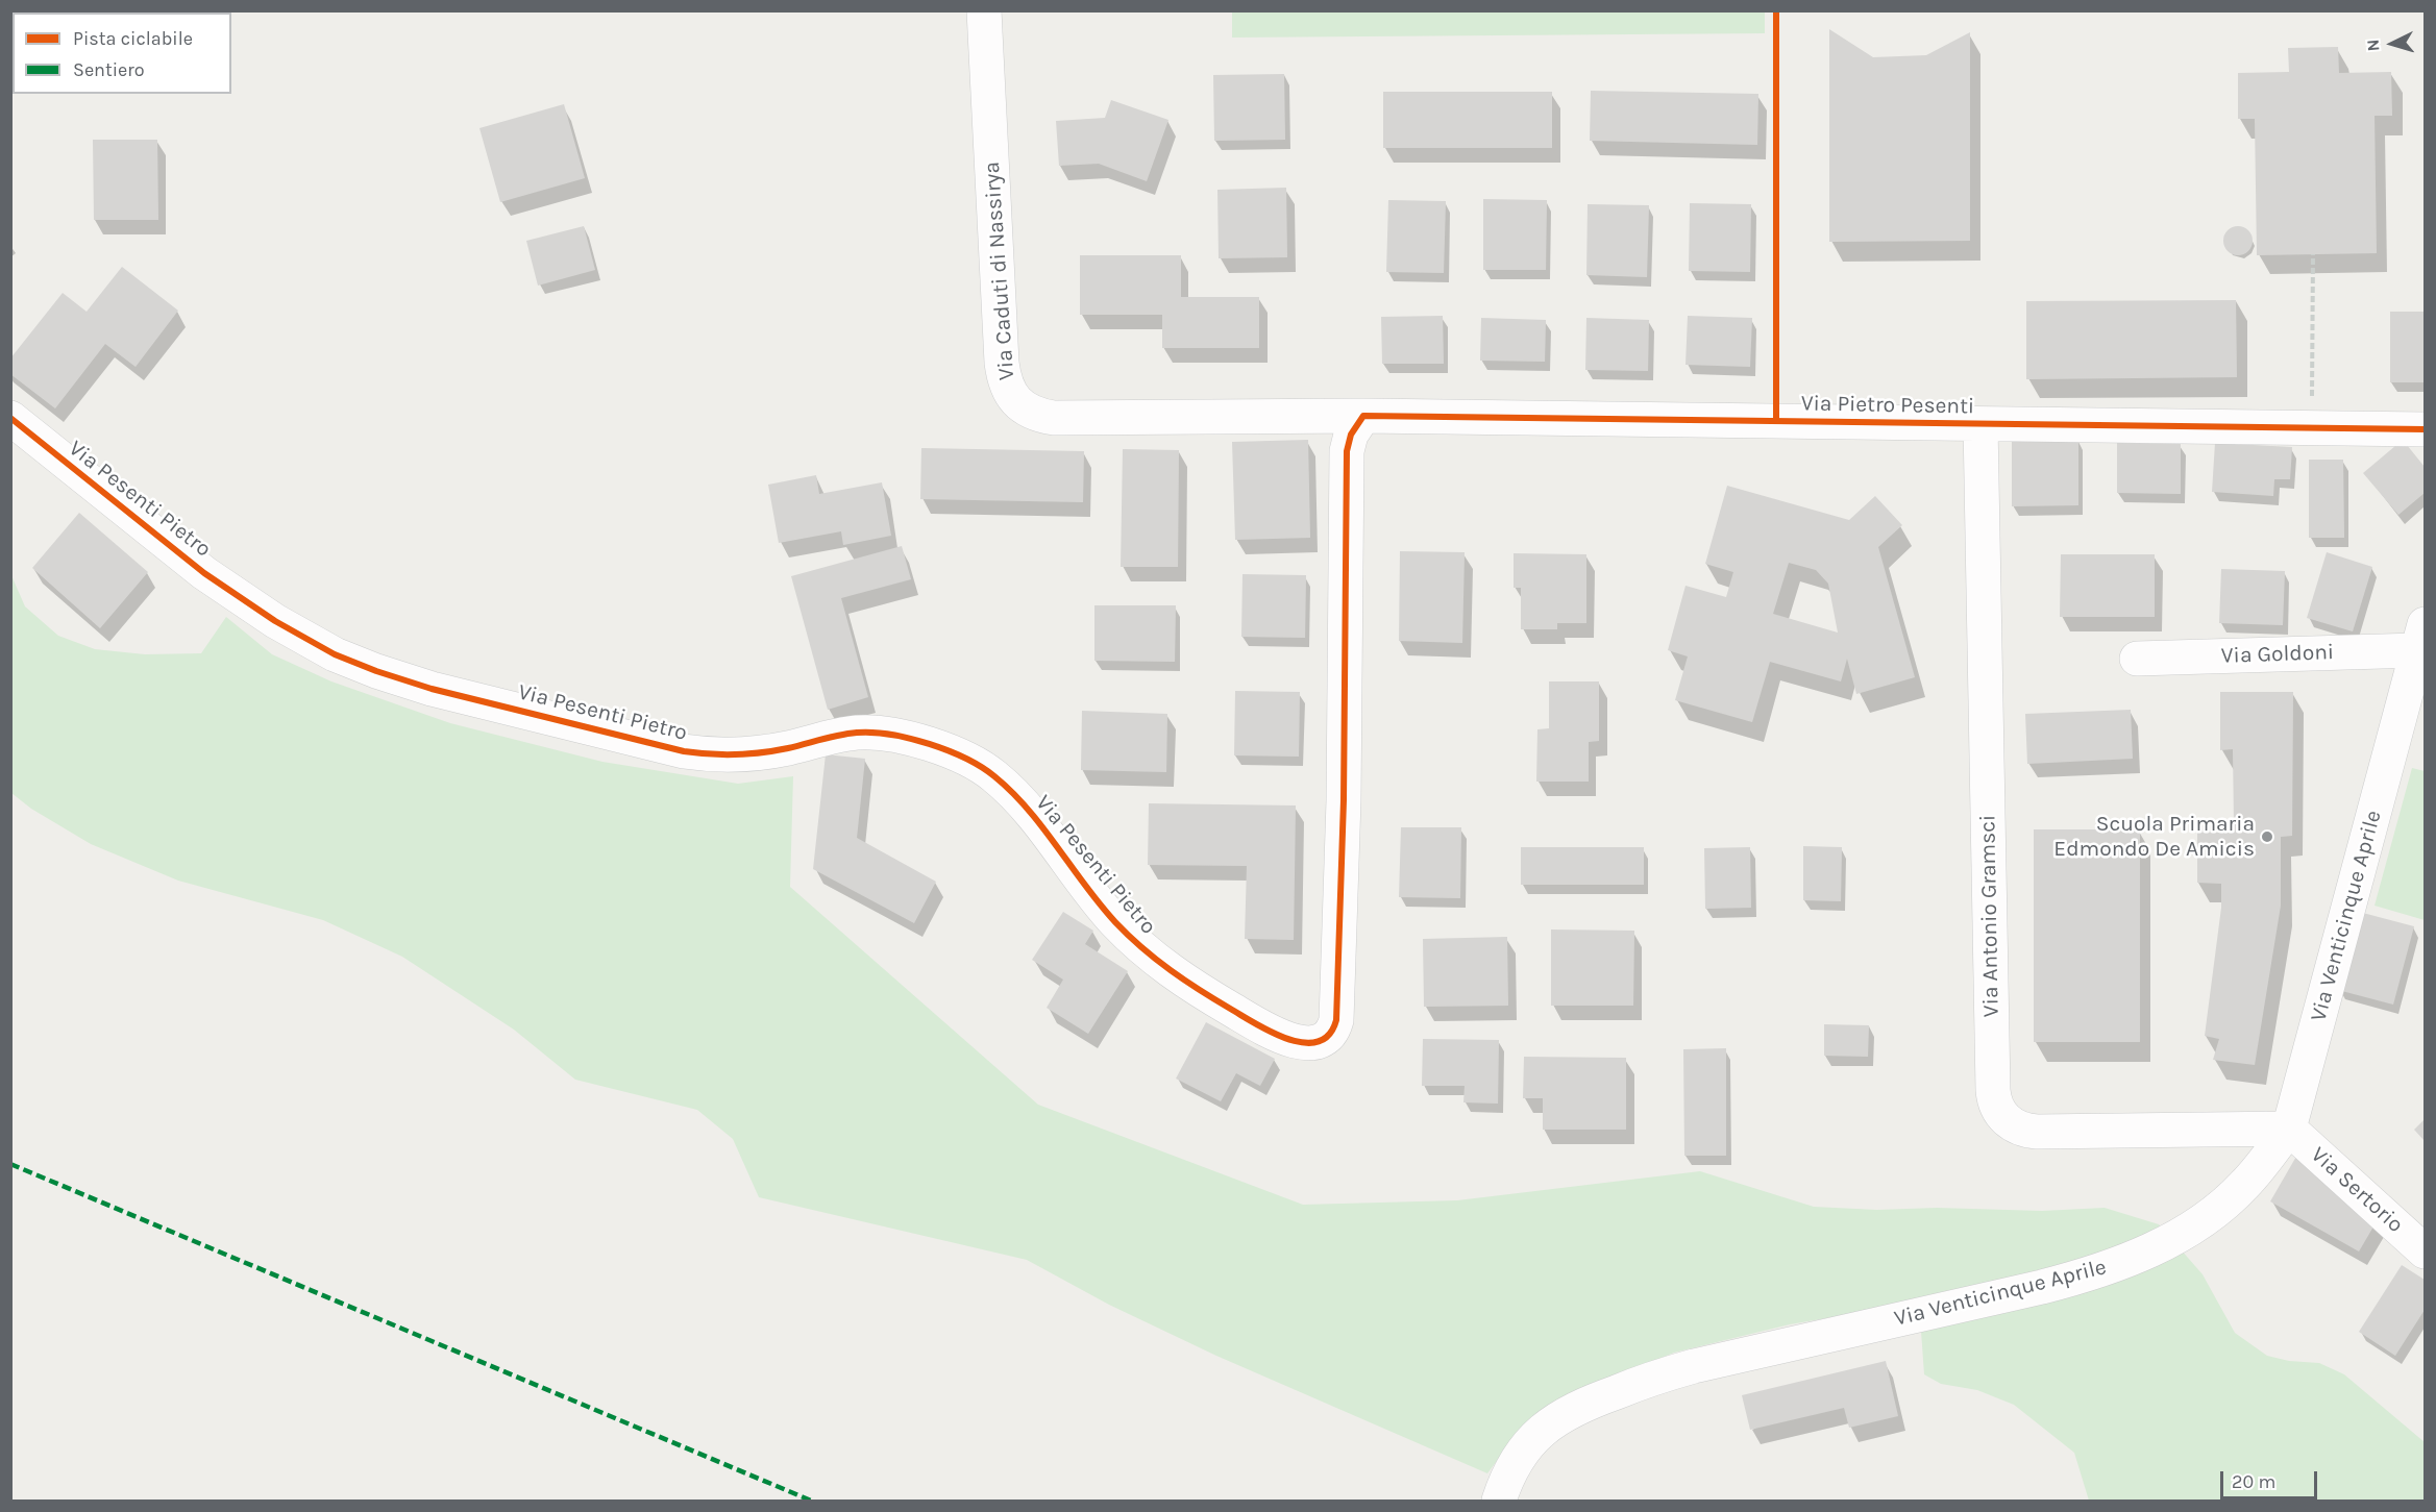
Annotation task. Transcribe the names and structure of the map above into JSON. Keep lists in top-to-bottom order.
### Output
{
  "streets": {
    "street": [
      "Via Caduti di Nassirya",
      "Via Pietro Pesenti",
      "Via Pesenti Pietro",
      "Via Goldoni",
      "Via Antonio Gramsci",
      "Via Venticinque Aprile",
      "Via Sertorio"
    ]
  },
  "crossings": [
    ["Via Caduti di Nassirya", "Via Pietro Pesenti"],
    ["Via Caduti di Nassirya", "Via Pesenti Pietro"],
    ["Via Pietro Pesenti", "Via Pesenti Pietro"],
    ["Via Pietro Pesenti", "Via Antonio Gramsci"],
    ["Via Goldoni", "Via Venticinque Aprile"],
    ["Via Antonio Gramsci", "Via Venticinque Aprile"],
    ["Via Antonio Gramsci", "Via Sertorio"],
    ["Via Venticinque Aprile", "Via Sertorio"]
  ],
  "places": ["Scuola Primaria Edmondo De Amicis"],
  "legend": ["Pista ciclabile", "Sentiero"],
  "scale_bar": "20 m",
  "north": "left"
}
